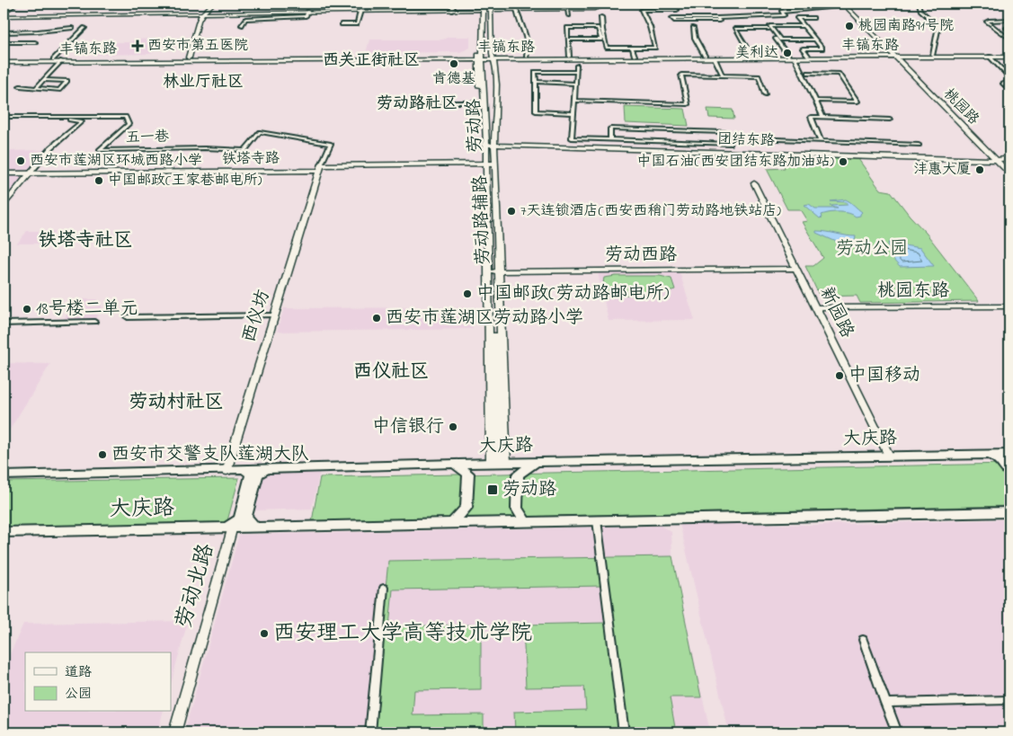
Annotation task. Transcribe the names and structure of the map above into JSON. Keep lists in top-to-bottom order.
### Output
{
  "streets": {
    "main road": ["大庆路"],
    "street": [
      "丰镐东路",
      "桃园路",
      "劳动路",
      "五一巷",
      "铁塔寺路",
      "劳动路辅路",
      "劳动西路",
      "桃园东路",
      "新园路",
      "西仪坊",
      "劳动北路"
    ]
  },
  "crossings": [
    ["丰镐东路", "桃园路"],
    ["丰镐东路", "劳动路"],
    ["丰镐东路", "劳动路辅路"],
    ["劳动路", "铁塔寺路"],
    ["劳动路", "劳动路辅路"],
    ["劳动路", "劳动西路"],
    ["劳动路", "大庆路"],
    ["五一巷", "铁塔寺路"],
    ["五一巷", "西仪坊"],
    ["铁塔寺路", "劳动路辅路"],
    ["铁塔寺路", "西仪坊"],
    ["劳动路辅路", "劳动西路"],
    ["劳动路辅路", "大庆路"],
    ["劳动西路", "新园路"],
    ["桃园东路", "新园路"],
    ["新园路", "大庆路"],
    ["西仪坊", "大庆路"],
    ["大庆路", "劳动北路"]
  ],
  "districts": [
    "西关正街社区",
    "林业厅社区",
    "劳动路社区",
    "铁塔寺社区",
    "西仪社区",
    "劳动村社区"
  ],
  "parks": ["劳动公园"],
  "places": {
    "other": [
      "桃园南路91号院",
      "美利达",
      "肯德基",
      "西安市莲湖区环城西路小学",
      "中国石油(西安团结东路加油站)",
      "沣惠大厦",
      "中国邮政(王家巷邮电所)",
      "7天连锁酒店(西安西稍门劳动路地铁站店)",
      "中国邮政(劳动路邮电所)",
      "18号楼二单元",
      "西安市莲湖区劳动路小学",
      "中国移动",
      "中信银行",
      "西安市交警支队莲湖大队",
      "西安理工大学高等技术学院"
    ],
    "health": ["西安市第五医院"],
    "transit": ["劳动路"]
  },
  "legend": ["道路", "公园"]
}
